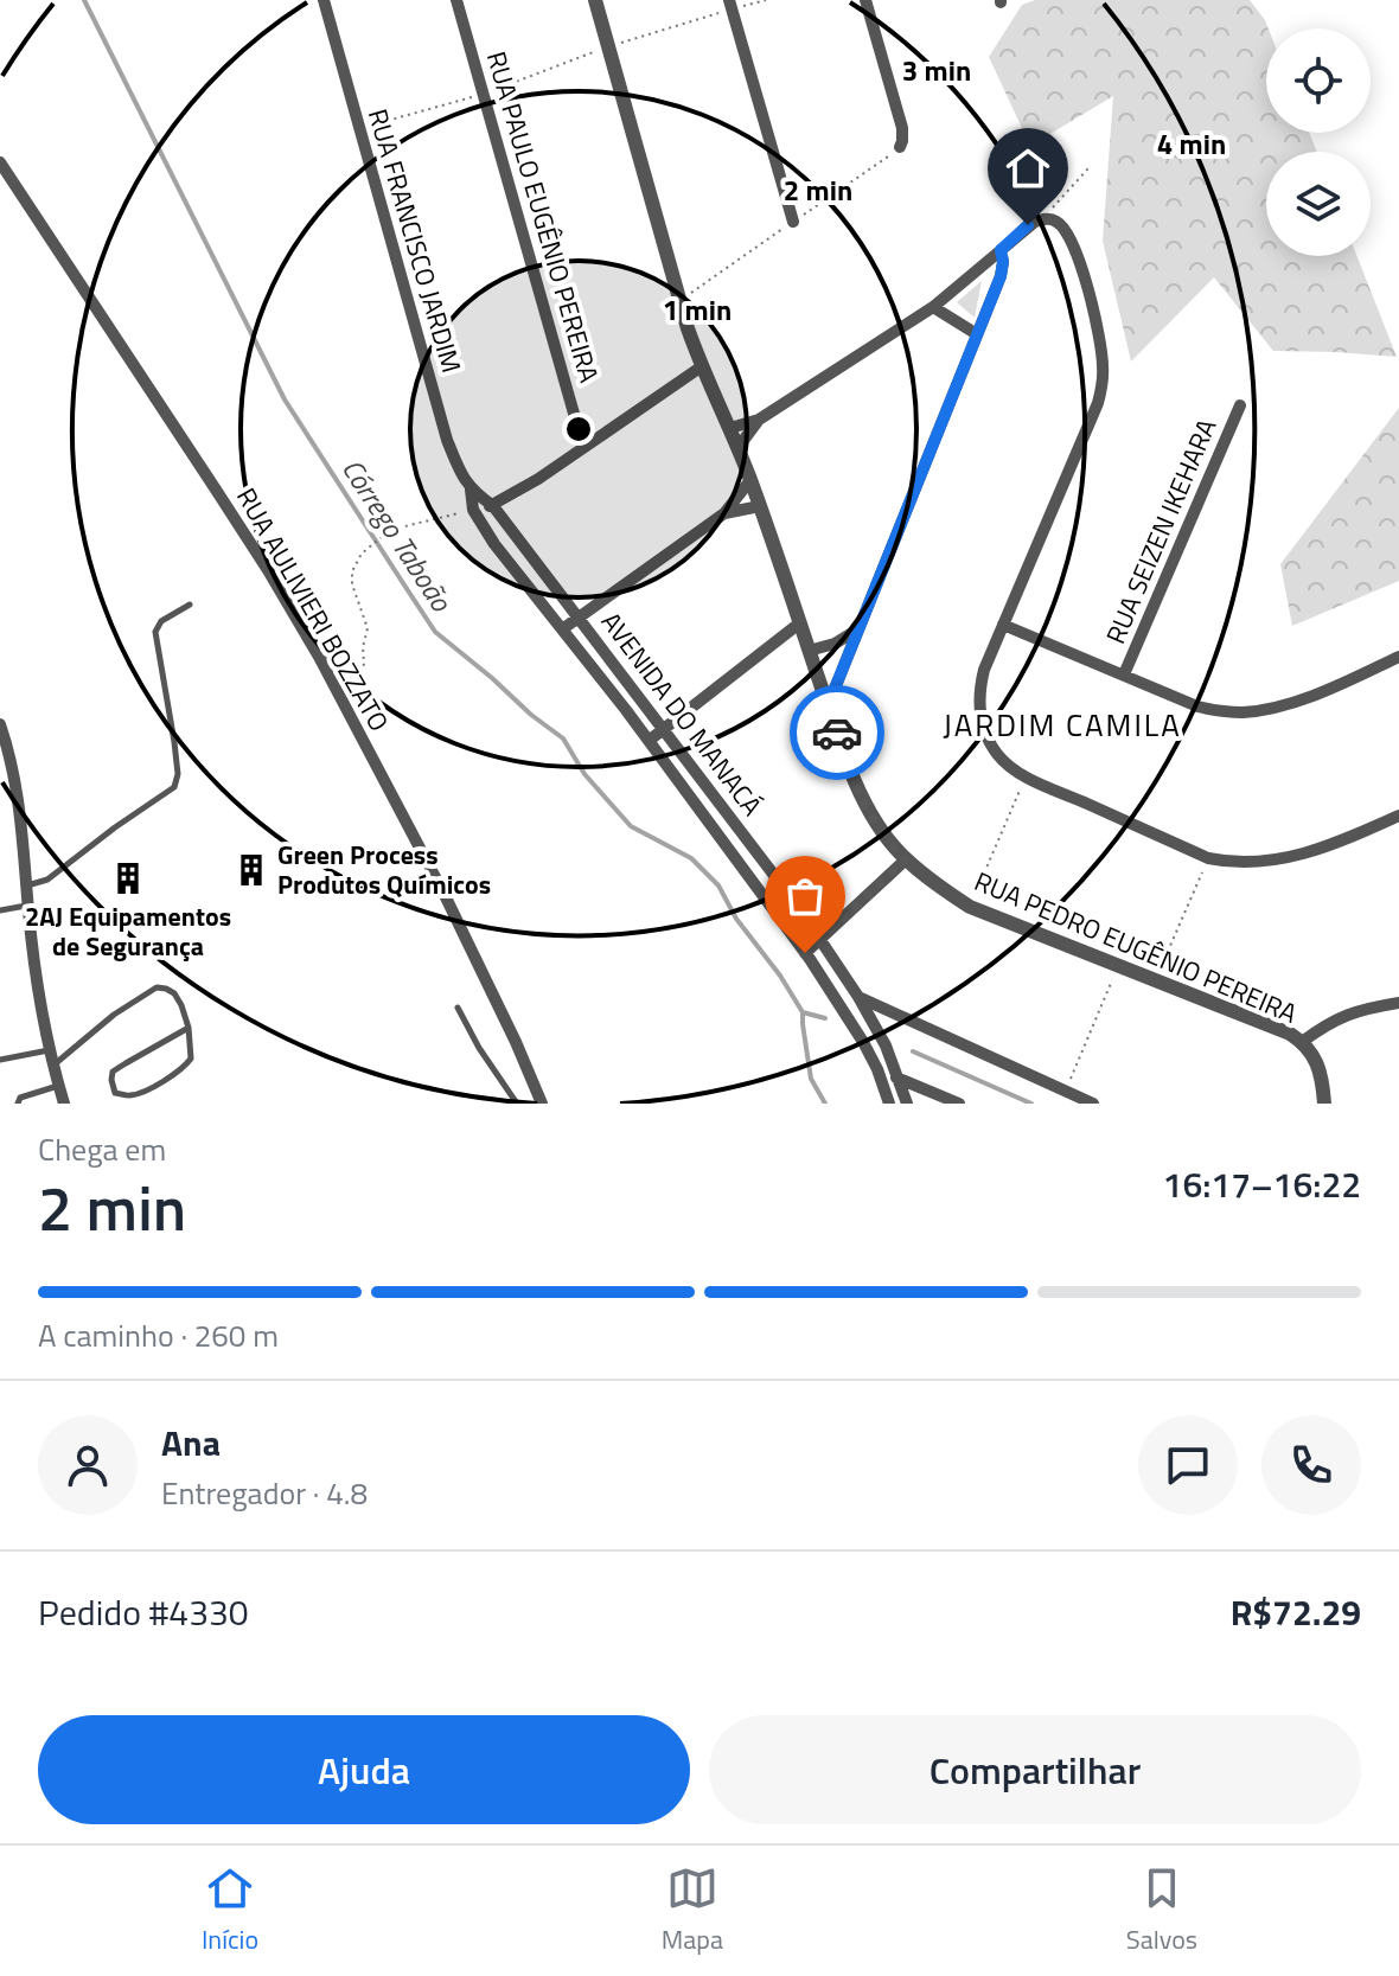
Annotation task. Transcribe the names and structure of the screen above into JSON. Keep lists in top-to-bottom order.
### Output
{
  "streets": {
    "street": [
      "RUA PAULO EUGÊNIO PEREIRA",
      "RUA FRANCISCO JARDIM",
      "RUA SEIZEN IKEHARA",
      "RUA AULIVIERI BOZZATO",
      "AVENIDA DO MANACÁ",
      "RUA PEDRO EUGÊNIO PEREIRA"
    ]
  },
  "crossings": [
    ["RUA FRANCISCO JARDIM", "AVENIDA DO MANACÁ"]
  ],
  "districts": ["JARDIM CAMILA"],
  "water": ["Córrego Taboão"],
  "places": {
    "building": ["Green Process Produtos Químicos", "2AJ Equipamentos de Segurança"]
  },
  "page": {
    "heading": ["2 min", "Chega em", "16:17–16:22"],
    "panel": [
      "Ana",
      "Entregador · 4.8",
      "Pedido #4330",
      "R$72.29"
    ],
    "bar": "A caminho · 260 m",
    "buttons": ["Ajuda", "Compartilhar"],
    "tabs": ["Início", "Mapa", "Salvos"]
  },
  "rings": [
    "3 min",
    "4 min",
    "2 min",
    "1 min"
  ]
}
